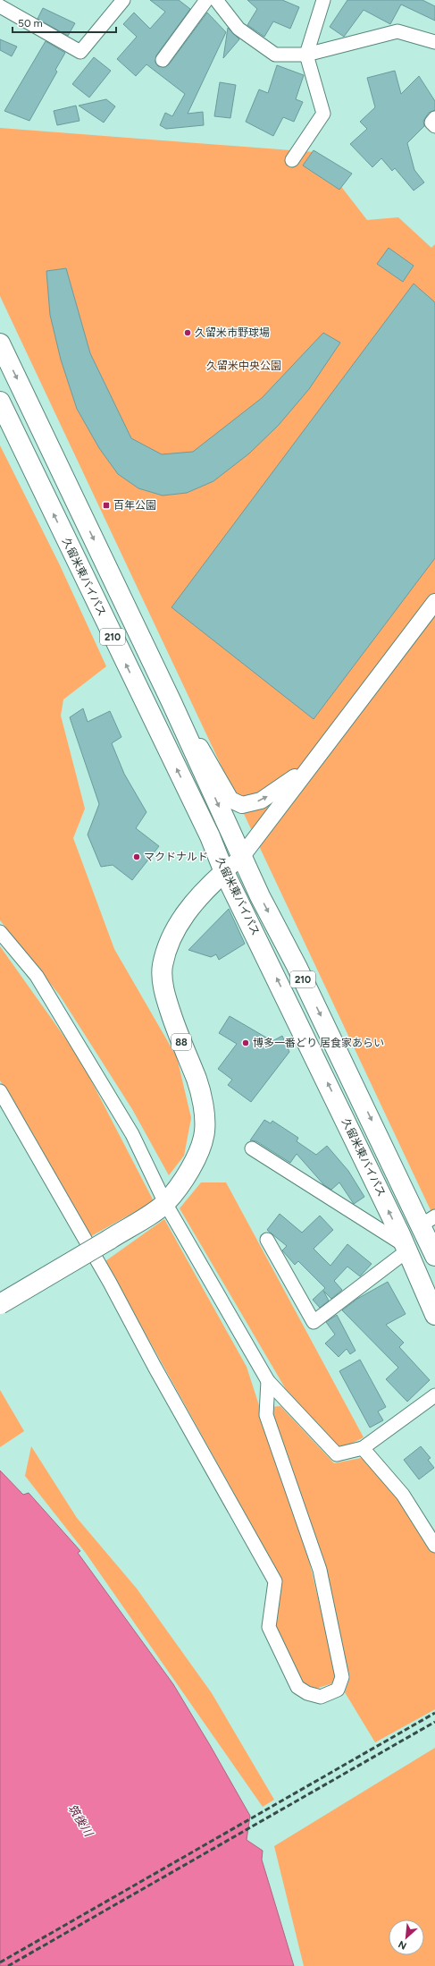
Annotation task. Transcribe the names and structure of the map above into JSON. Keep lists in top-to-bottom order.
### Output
{
  "streets": {
    "main road": ["久留米東バイパス", "210", "88"]
  },
  "crossings": [
    ["久留米東バイパス", "88"]
  ],
  "water": ["筑後川"],
  "parks": ["久留米中央公園"],
  "places": {
    "other": ["久留米市野球場", "マクドナルド", "博多一番どり 居食家あらい"],
    "transit": ["百年公園"]
  },
  "scale_bar": "50 m",
  "north": "bottom left"
}
